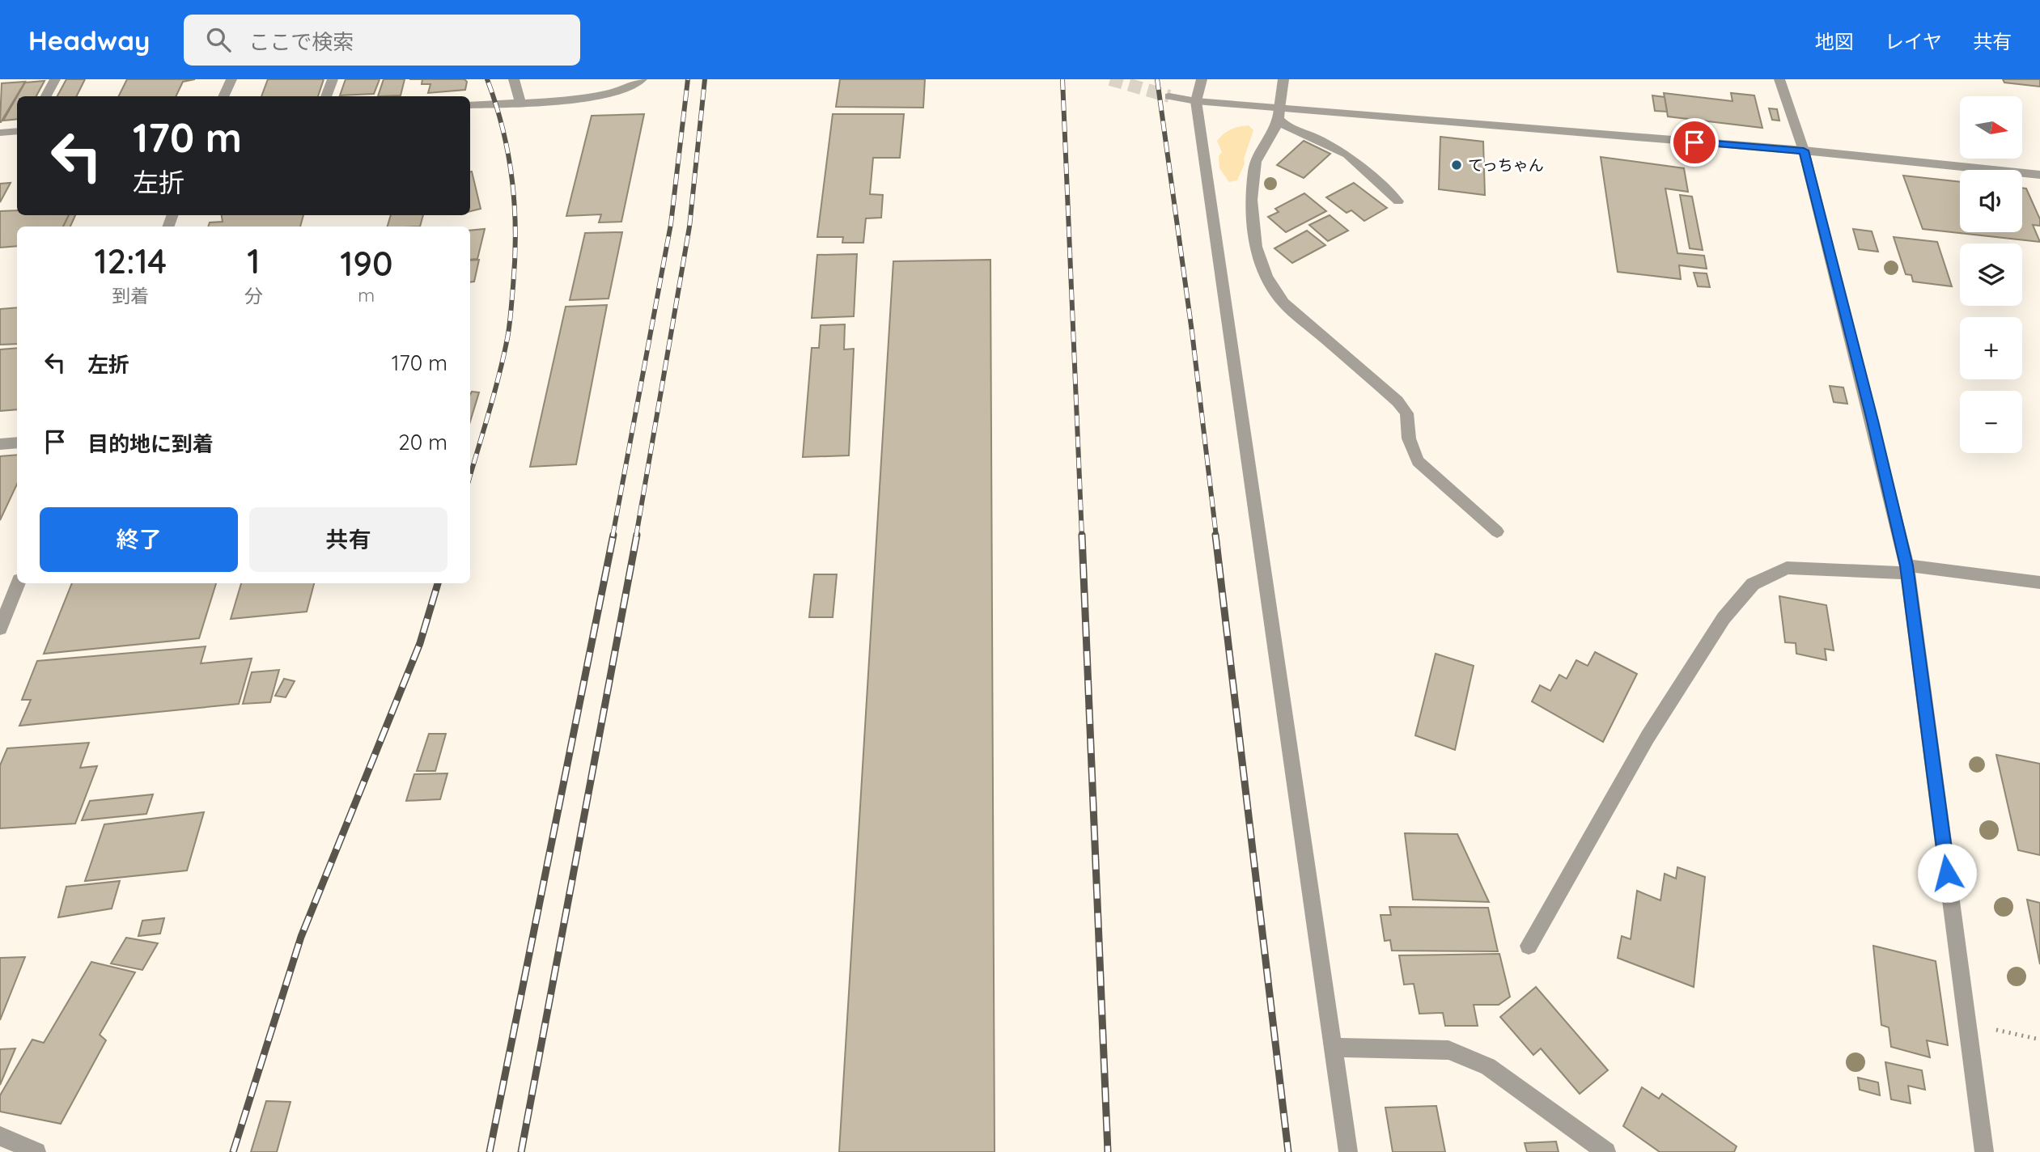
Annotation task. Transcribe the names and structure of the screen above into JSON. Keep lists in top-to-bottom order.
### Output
{
  "places": ["てっちゃん"],
  "north": "right",
  "page": {
    "header": "Headway",
    "search": "ここで検索",
    "nav": ["地図", "レイヤ", "共有"],
    "map_buttons": ["+", "−"],
    "turn": ["170 m", "左折"],
    "eta": [
      "12:14",
      "到着",
      "1",
      "分",
      "190",
      "m"
    ],
    "list": [
      {
        "name": "左折",
        "value": "170 m"
      },
      {
        "name": "目的地に到着",
        "value": "20 m"
      }
    ],
    "buttons": ["終了", "共有"]
  }
}
